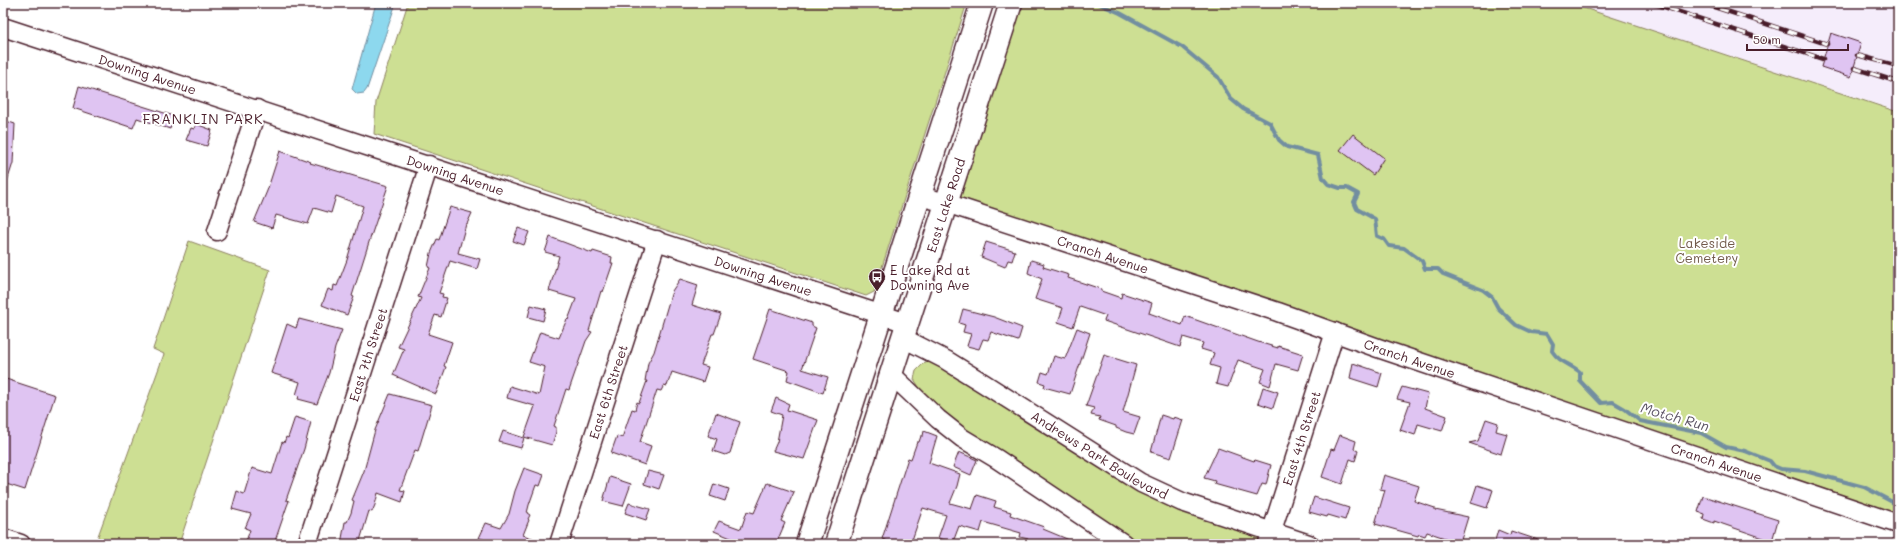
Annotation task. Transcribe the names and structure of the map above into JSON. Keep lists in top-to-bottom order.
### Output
{
  "streets": {
    "main road": ["East Lake Road"],
    "street": [
      "Downing Avenue",
      "Cranch Avenue",
      "East 7th Street",
      "East 6th Street",
      "East 4th Street",
      "Andrews Park Boulevard"
    ]
  },
  "crossings": [
    ["Downing Avenue", "East Lake Road"],
    ["Downing Avenue", "East 7th Street"],
    ["Downing Avenue", "East 6th Street"],
    ["Downing Avenue", "Andrews Park Boulevard"],
    ["East Lake Road", "Cranch Avenue"],
    ["East Lake Road", "Andrews Park Boulevard"],
    ["Cranch Avenue", "East 4th Street"],
    ["East 4th Street", "Andrews Park Boulevard"]
  ],
  "districts": ["FRANKLIN PARK"],
  "water": ["Motch Run"],
  "parks": ["Lakeside Cemetery"],
  "places": {
    "bus stop": ["E Lake Rd at Downing Ave"]
  },
  "scale_bar": "50 m"
}
